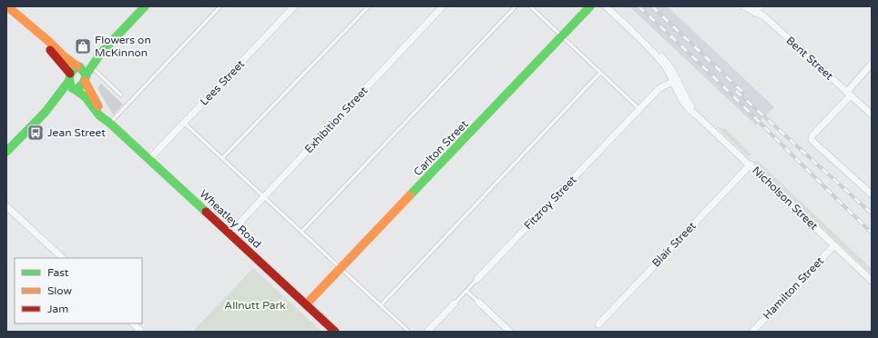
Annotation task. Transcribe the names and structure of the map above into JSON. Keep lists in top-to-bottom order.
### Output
{
  "streets": {
    "street": [
      "Bent Street",
      "Lees Street",
      "Exhibition Street",
      "Carlton Street",
      "Nicholson Street",
      "Fitzroy Street",
      "Wheatley Road",
      "Blair Street",
      "Hamilton Street"
    ]
  },
  "crossings": [
    ["Lees Street", "Wheatley Road"],
    ["Exhibition Street", "Wheatley Road"],
    ["Carlton Street", "Wheatley Road"],
    ["Nicholson Street", "Fitzroy Street"],
    ["Nicholson Street", "Blair Street"],
    ["Nicholson Street", "Hamilton Street"]
  ],
  "parks": ["Allnutt Park"],
  "places": {
    "shop": ["Flowers on McKinnon"],
    "bus stop": ["Jean Street"]
  },
  "legend": ["Fast", "Slow", "Jam"]
}
